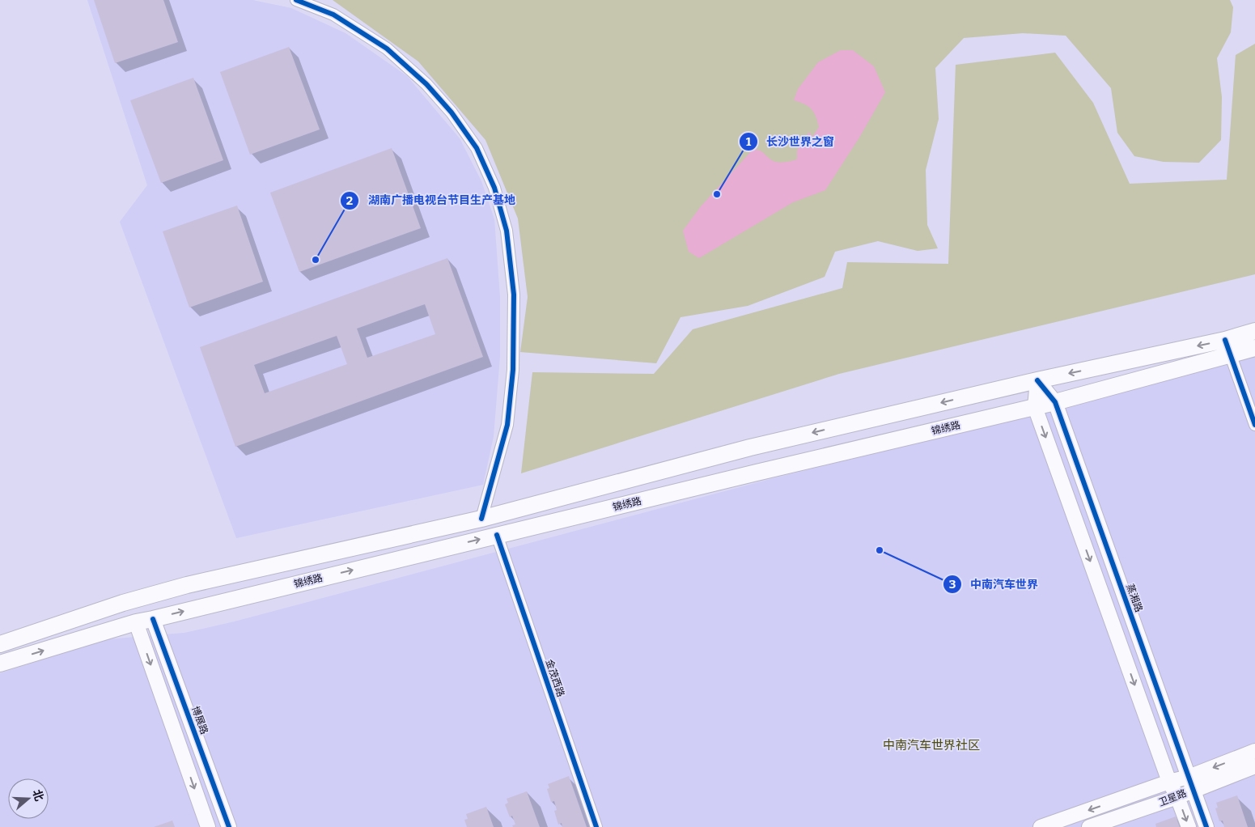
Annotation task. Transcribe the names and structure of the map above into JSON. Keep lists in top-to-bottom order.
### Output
{
  "streets": {
    "main road": ["锦绣路"],
    "street": [
      "蒸湘路",
      "金茂西路",
      "博展路",
      "卫星路"
    ]
  },
  "crossings": [
    ["锦绣路", "蒸湘路"],
    ["锦绣路", "金茂西路"],
    ["锦绣路", "博展路"],
    ["蒸湘路", "卫星路"]
  ],
  "districts": ["中南汽车世界社区"],
  "places": ["长沙世界之窗", "湖南广播电视台节目生产基地", "中南汽车世界"],
  "north": "right"
}
